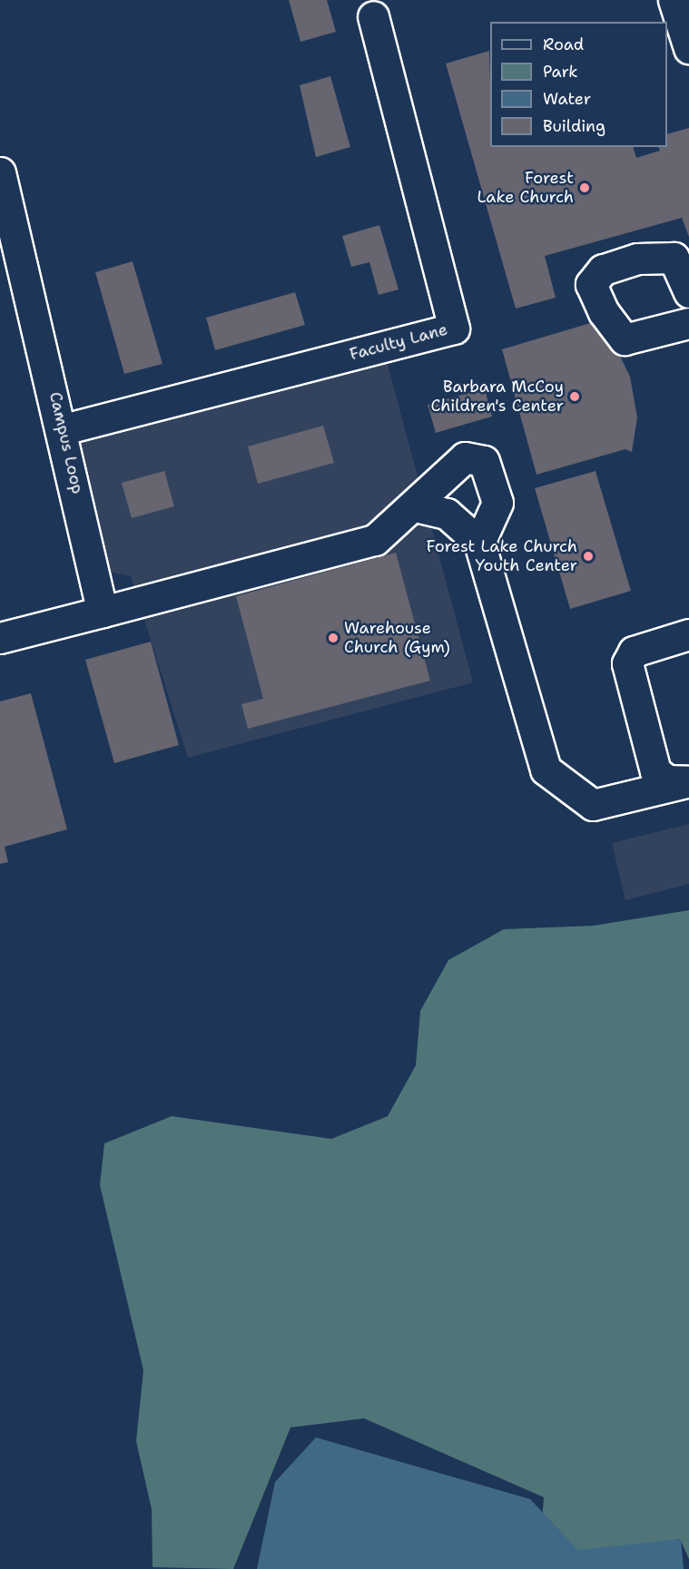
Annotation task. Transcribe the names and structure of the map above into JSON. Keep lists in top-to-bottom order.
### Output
{
  "streets": {
    "lane": ["Faculty Lane", "Campus Loop"]
  },
  "crossings": [
    ["Faculty Lane", "Campus Loop"]
  ],
  "places": [
    "Forest Lake Church",
    "Barbara McCoy Children's Center",
    "Forest Lake Church Youth Center",
    "Warehouse Church (Gym)"
  ],
  "legend": [
    "Road",
    "Park",
    "Water",
    "Building"
  ]
}
